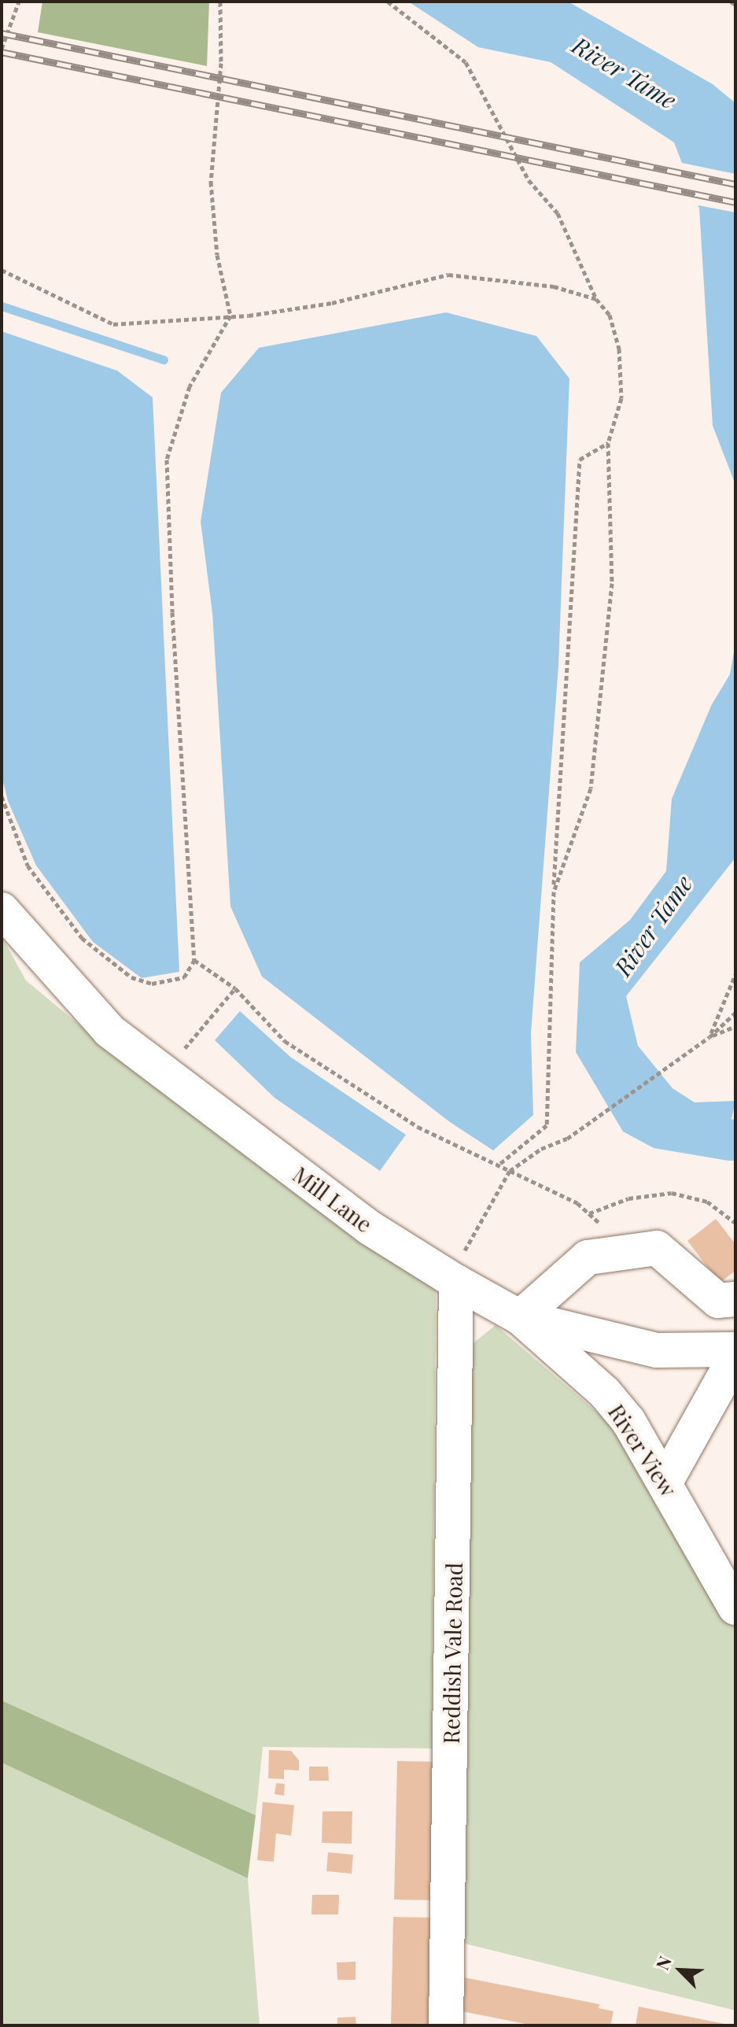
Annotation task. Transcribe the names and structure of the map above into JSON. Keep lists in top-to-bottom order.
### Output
{
  "streets": {
    "street": ["Mill Lane", "River View", "Reddish Vale Road"]
  },
  "crossings": [
    ["Mill Lane", "River View"],
    ["Mill Lane", "Reddish Vale Road"]
  ],
  "water": ["River Tame"],
  "north": "top left"
}
